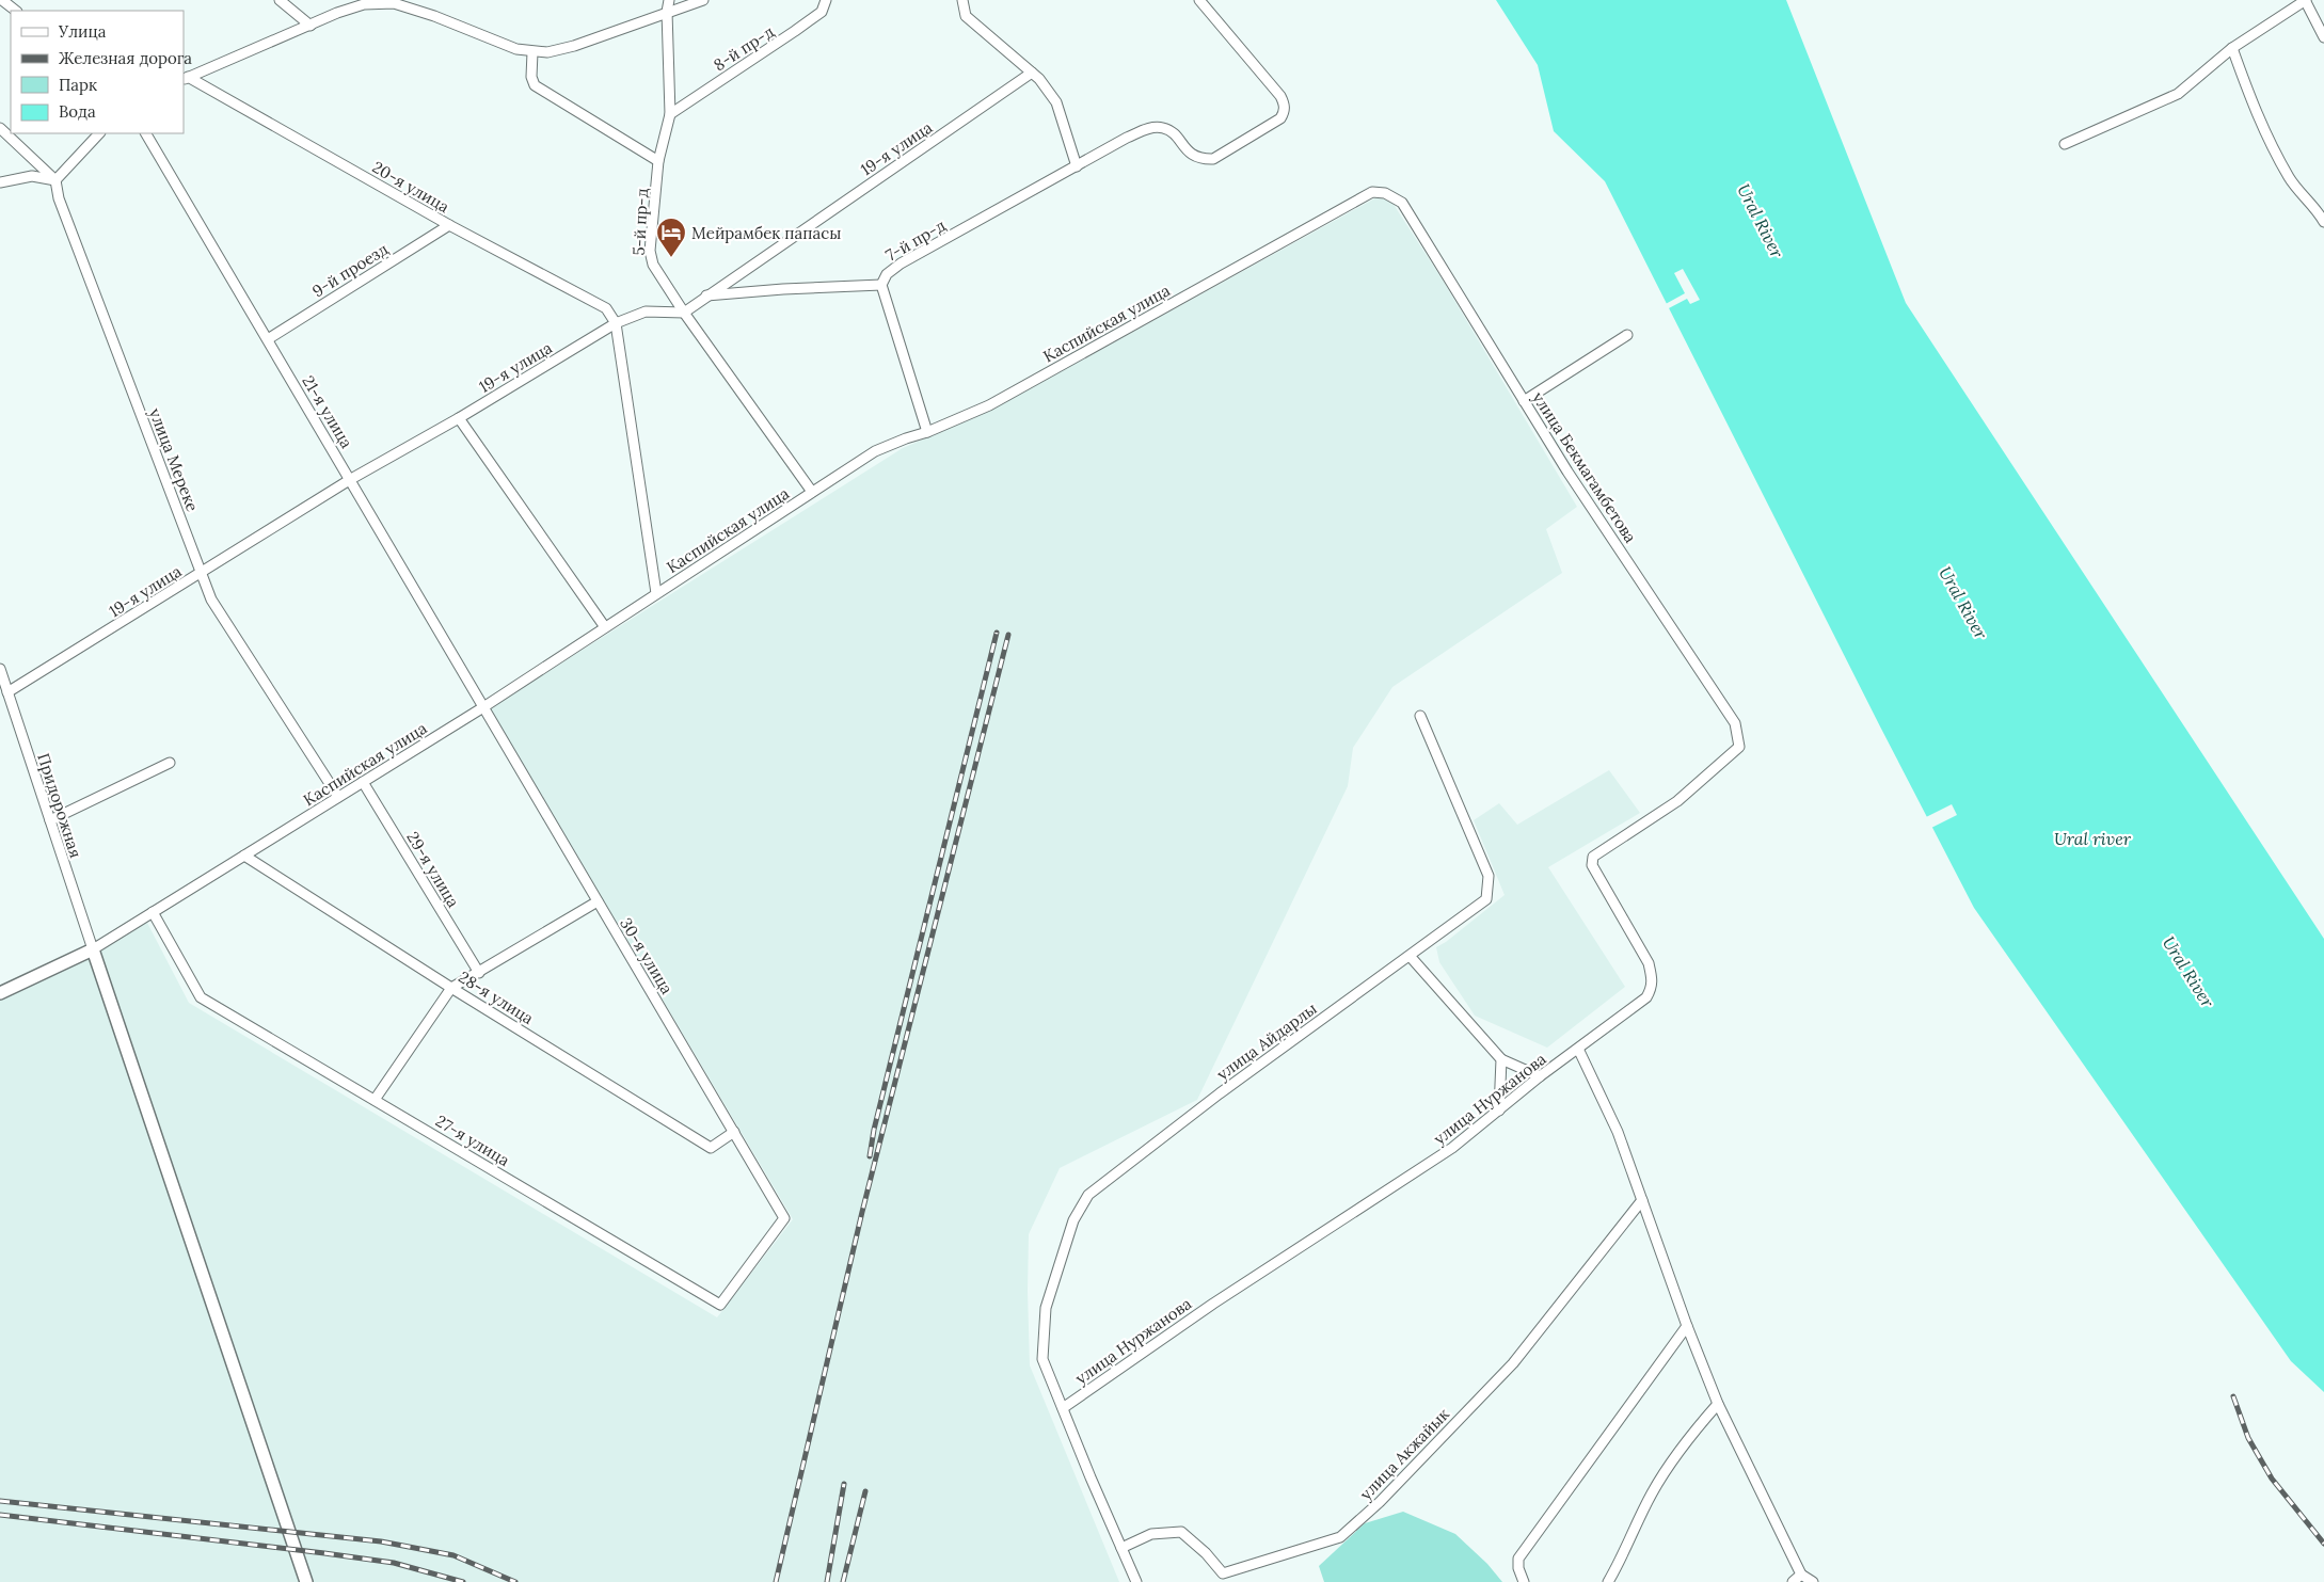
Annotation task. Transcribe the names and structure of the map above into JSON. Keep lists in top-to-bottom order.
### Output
{
  "streets": {
    "street": [
      "8-й пр-д",
      "19-я улица",
      "20-я улица",
      "5-й пр-д",
      "7-й пр-д",
      "9-й проезд",
      "Каспийская улица",
      "21-я улица",
      "улица Мереке",
      "улица Бекмагамбетова",
      "Придорожная",
      "29-я улица",
      "30-я улица",
      "28-я улица",
      "улица Айдарлы",
      "улица Нуржанова",
      "27-я улица",
      "улица Акжайык"
    ]
  },
  "crossings": [
    ["8-й пр-д", "5-й пр-д"],
    ["19-я улица", "20-я улица"],
    ["19-я улица", "5-й пр-д"],
    ["19-я улица", "21-я улица"],
    ["19-я улица", "улица Мереке"],
    ["19-я улица", "Придорожная"],
    ["20-я улица", "9-й проезд"],
    ["5-й пр-д", "Каспийская улица"],
    ["7-й пр-д", "Каспийская улица"],
    ["9-й проезд", "21-я улица"],
    ["Каспийская улица", "21-я улица"],
    ["Каспийская улица", "улица Мереке"],
    ["Каспийская улица", "улица Бекмагамбетова"],
    ["Каспийская улица", "Придорожная"],
    ["Каспийская улица", "29-я улица"],
    ["Каспийская улица", "30-я улица"],
    ["Каспийская улица", "28-я улица"],
    ["Каспийская улица", "27-я улица"],
    ["21-я улица", "30-я улица"],
    ["улица Бекмагамбетова", "улица Нуржанова"],
    ["30-я улица", "28-я улица"],
    ["30-я улица", "27-я улица"],
    ["улица Айдарлы", "улица Нуржанова"],
    ["улица Айдарлы", "улица Акжайык"]
  ],
  "water": ["Ural River", "Ural river"],
  "places": {
    "hotel": ["Мейрамбек папасы"]
  },
  "legend": [
    "Улица",
    "Железная дорога",
    "Парк",
    "Вода"
  ]
}
